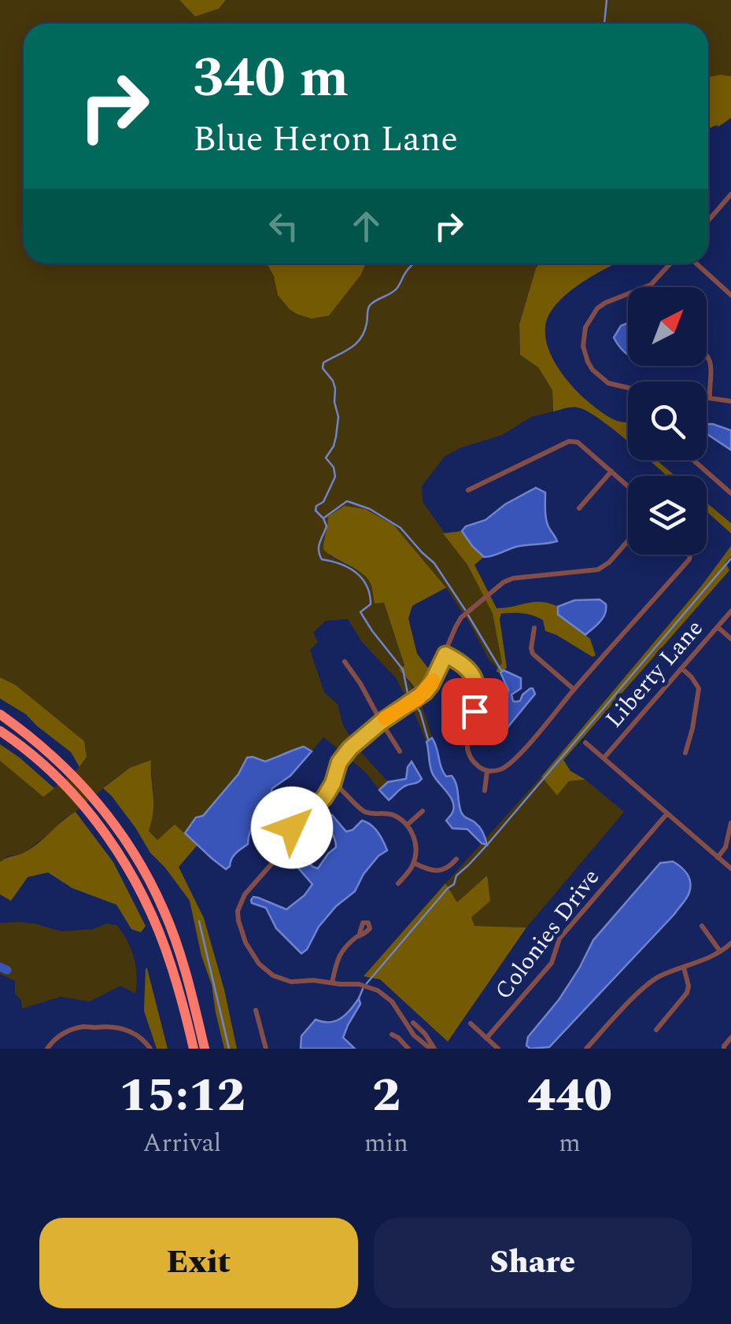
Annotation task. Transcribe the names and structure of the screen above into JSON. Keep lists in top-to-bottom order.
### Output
{
  "streets": {
    "street": ["Liberty Lane", "Colonies Drive"]
  },
  "north": "top right",
  "page": {
    "turn": ["340 m", "Blue Heron Lane"],
    "eta": [
      "15:12",
      "Arrival",
      "2",
      "min",
      "440",
      "m"
    ],
    "buttons": ["Exit", "Share"]
  }
}
